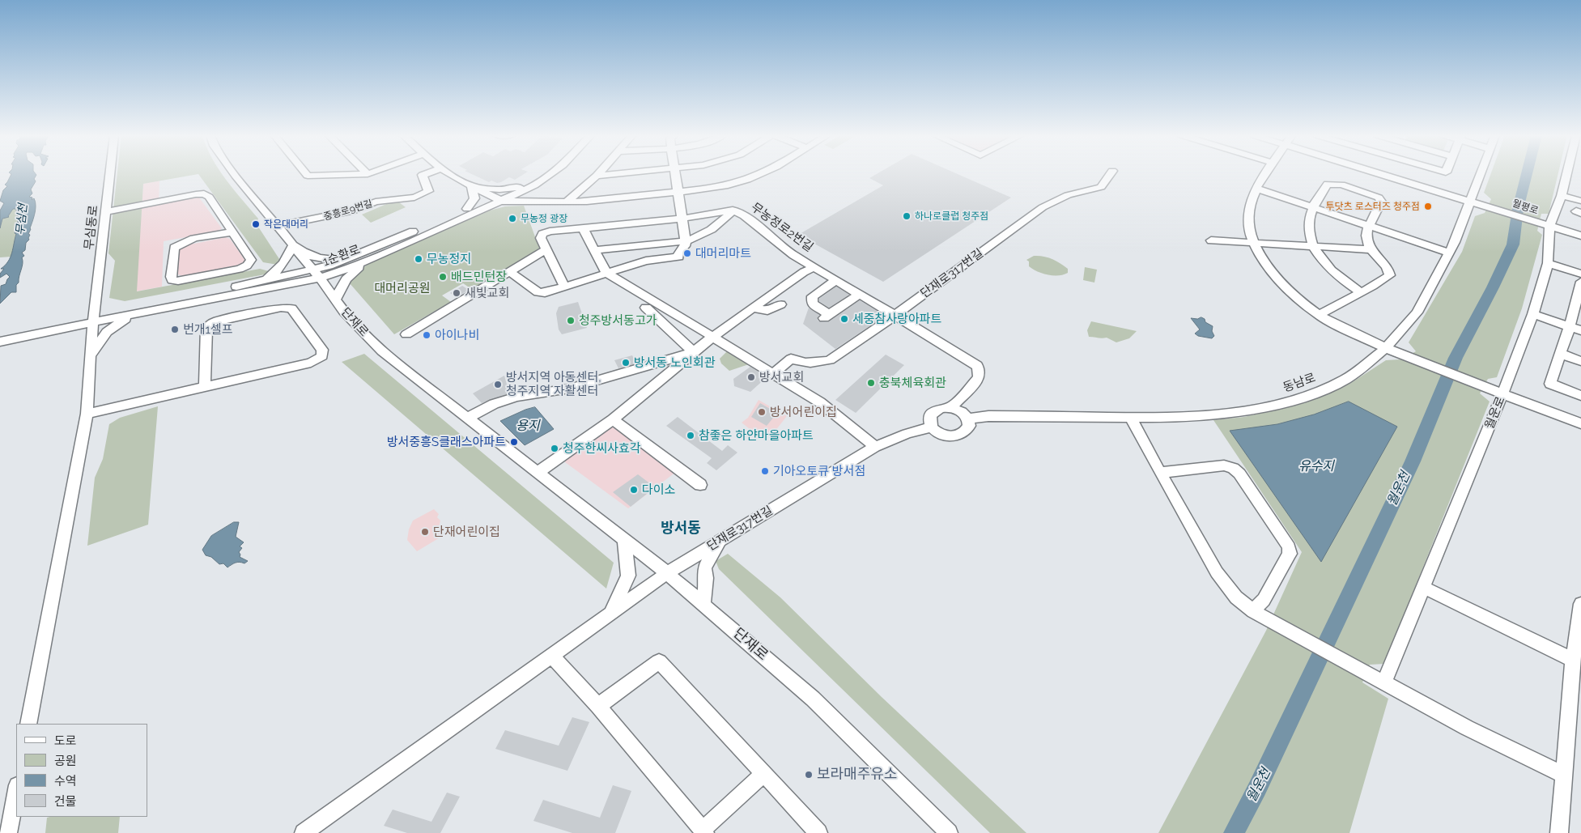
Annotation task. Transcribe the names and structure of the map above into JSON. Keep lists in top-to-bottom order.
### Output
{
  "streets": {
    "street": [
      "월평로",
      "중흥로9번길",
      "무심동로",
      "무농정로2번길",
      "1순환로",
      "단재로317번길",
      "단재로",
      "동남로",
      "월운로"
    ]
  },
  "crossings": [
    ["월평로", "동남로"],
    ["월평로", "월운로"],
    ["중흥로9번길", "단재로"],
    ["무심동로", "1순환로"],
    ["무농정로2번길", "단재로317번길"],
    ["1순환로", "단재로"],
    ["단재로317번길", "단재로"],
    ["단재로317번길", "동남로"]
  ],
  "districts": ["방서동"],
  "water": [
    "무심천",
    "용지",
    "유수지",
    "월운천"
  ],
  "parks": ["대머리공원"],
  "places": [
    "투닷츠 로스터즈 청주점",
    "하나로클럽 청주점",
    "무농정 광장",
    "작은대머리",
    "대머리마트",
    "무농정지",
    "배드민턴장",
    "새빛교회",
    "세중참사랑아파트",
    "청주방서동고가",
    "번개1셀프",
    "아이나비",
    "방서동 노인회관",
    "방서교회",
    "충북체육회관",
    "방서지역 아동센터, 청주지역 자활센터",
    "방서어린이집",
    "참좋은 하얀마을아파트",
    "방서중흥S클래스아파트",
    "청주한씨사효각",
    "기아오토큐 방서점",
    "다이소",
    "단재어린이집",
    "보라매주유소"
  ],
  "legend": [
    "도로",
    "공원",
    "수역",
    "건물"
  ]
}
